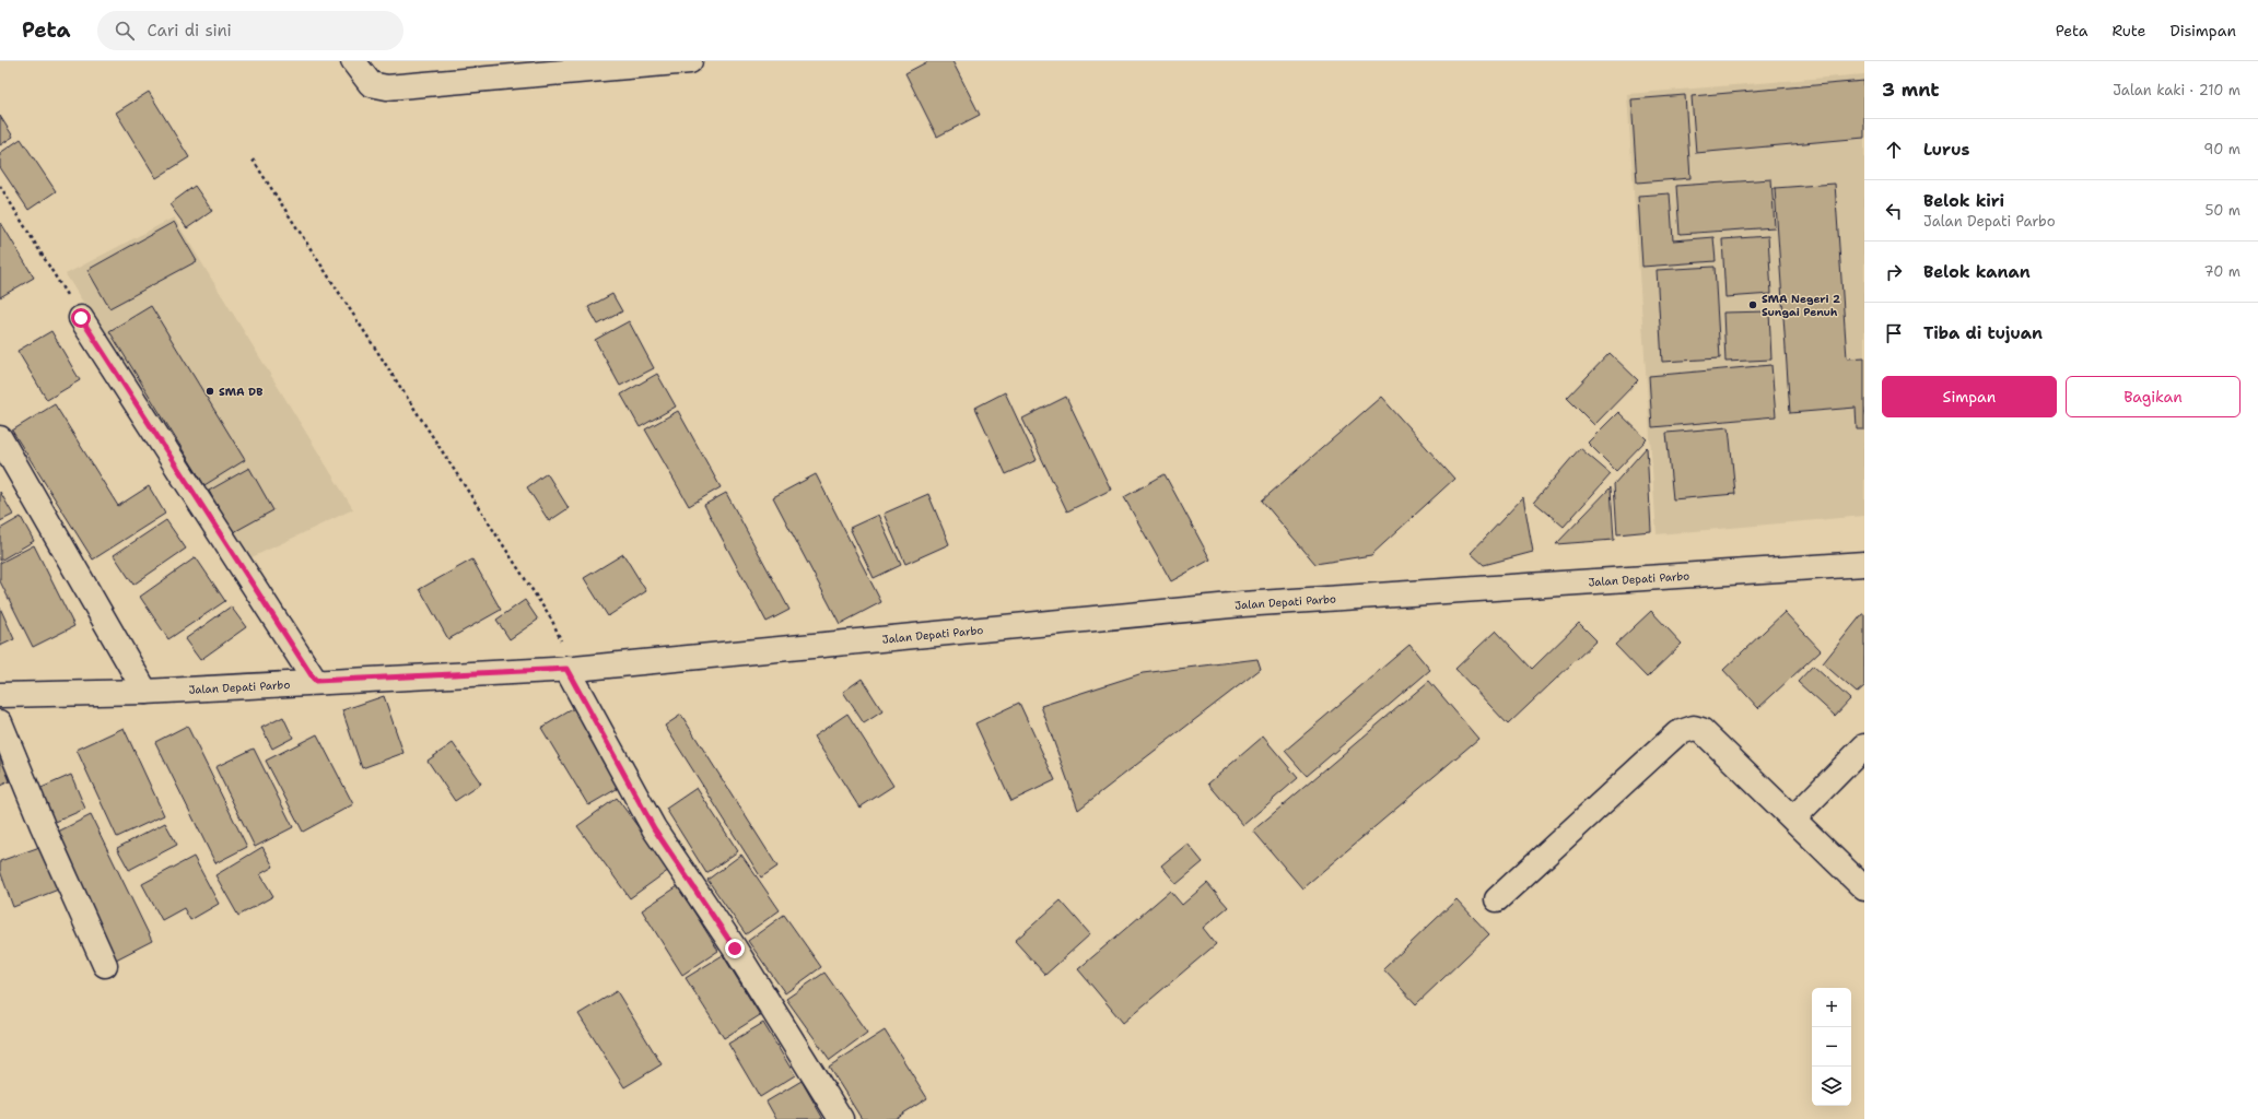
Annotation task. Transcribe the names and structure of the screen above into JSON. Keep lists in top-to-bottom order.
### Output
{
  "streets": {
    "street": ["Jalan Depati Parbo"]
  },
  "places": ["SMA Negeri 2 Sungai Penuh", "SMA DB"],
  "page": {
    "header": "Peta",
    "search": "Cari di sini",
    "nav": ["Peta", "Rute", "Disimpan"],
    "heading": ["3 mnt", "Jalan kaki · 210 m"],
    "list": [
      ["Lurus", "90 m"],
      ["Belok kiri", "Jalan Depati Parbo", "50 m"],
      ["Belok kanan", "70 m"],
      "Tiba di tujuan"
    ],
    "buttons": ["Simpan", "Bagikan"],
    "map_buttons": ["+", "−"]
  }
}
